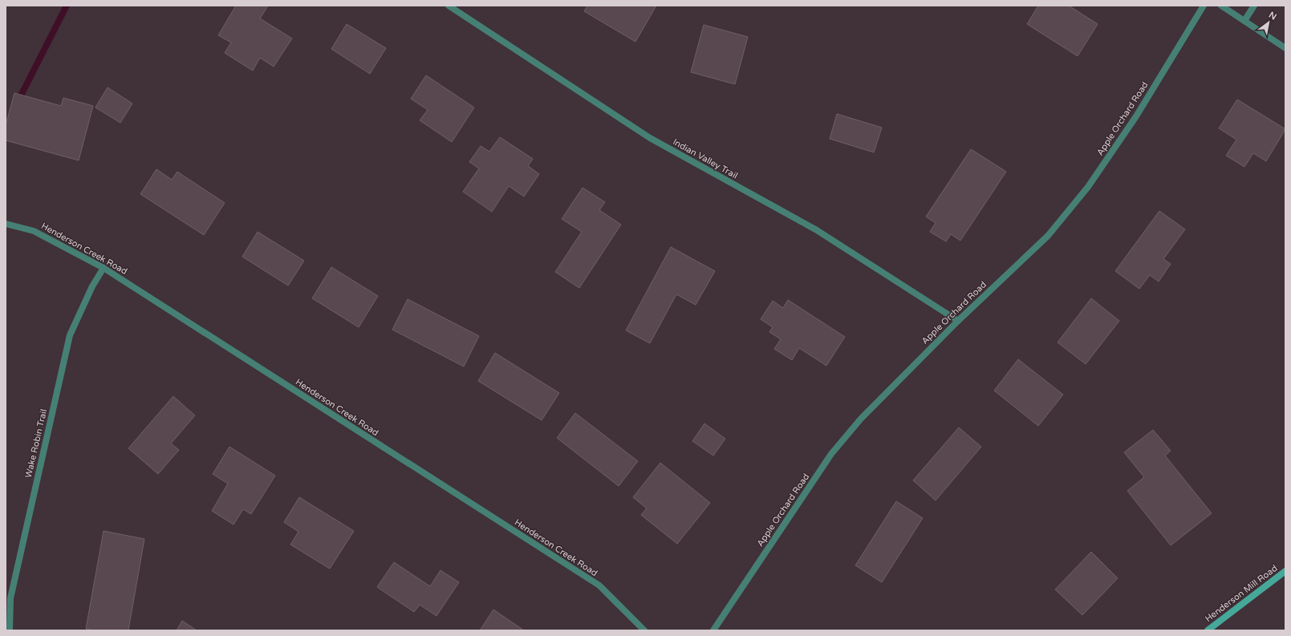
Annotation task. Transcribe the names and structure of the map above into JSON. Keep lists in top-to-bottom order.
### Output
{
  "streets": {
    "street": [
      "Apple Orchard Road",
      "Indian Valley Trail",
      "Henderson Creek Road",
      "Wake Robin Trail",
      "Henderson Mill Road"
    ]
  },
  "crossings": [
    ["Apple Orchard Road", "Indian Valley Trail"],
    ["Henderson Creek Road", "Wake Robin Trail"]
  ],
  "north": "top right"
}
